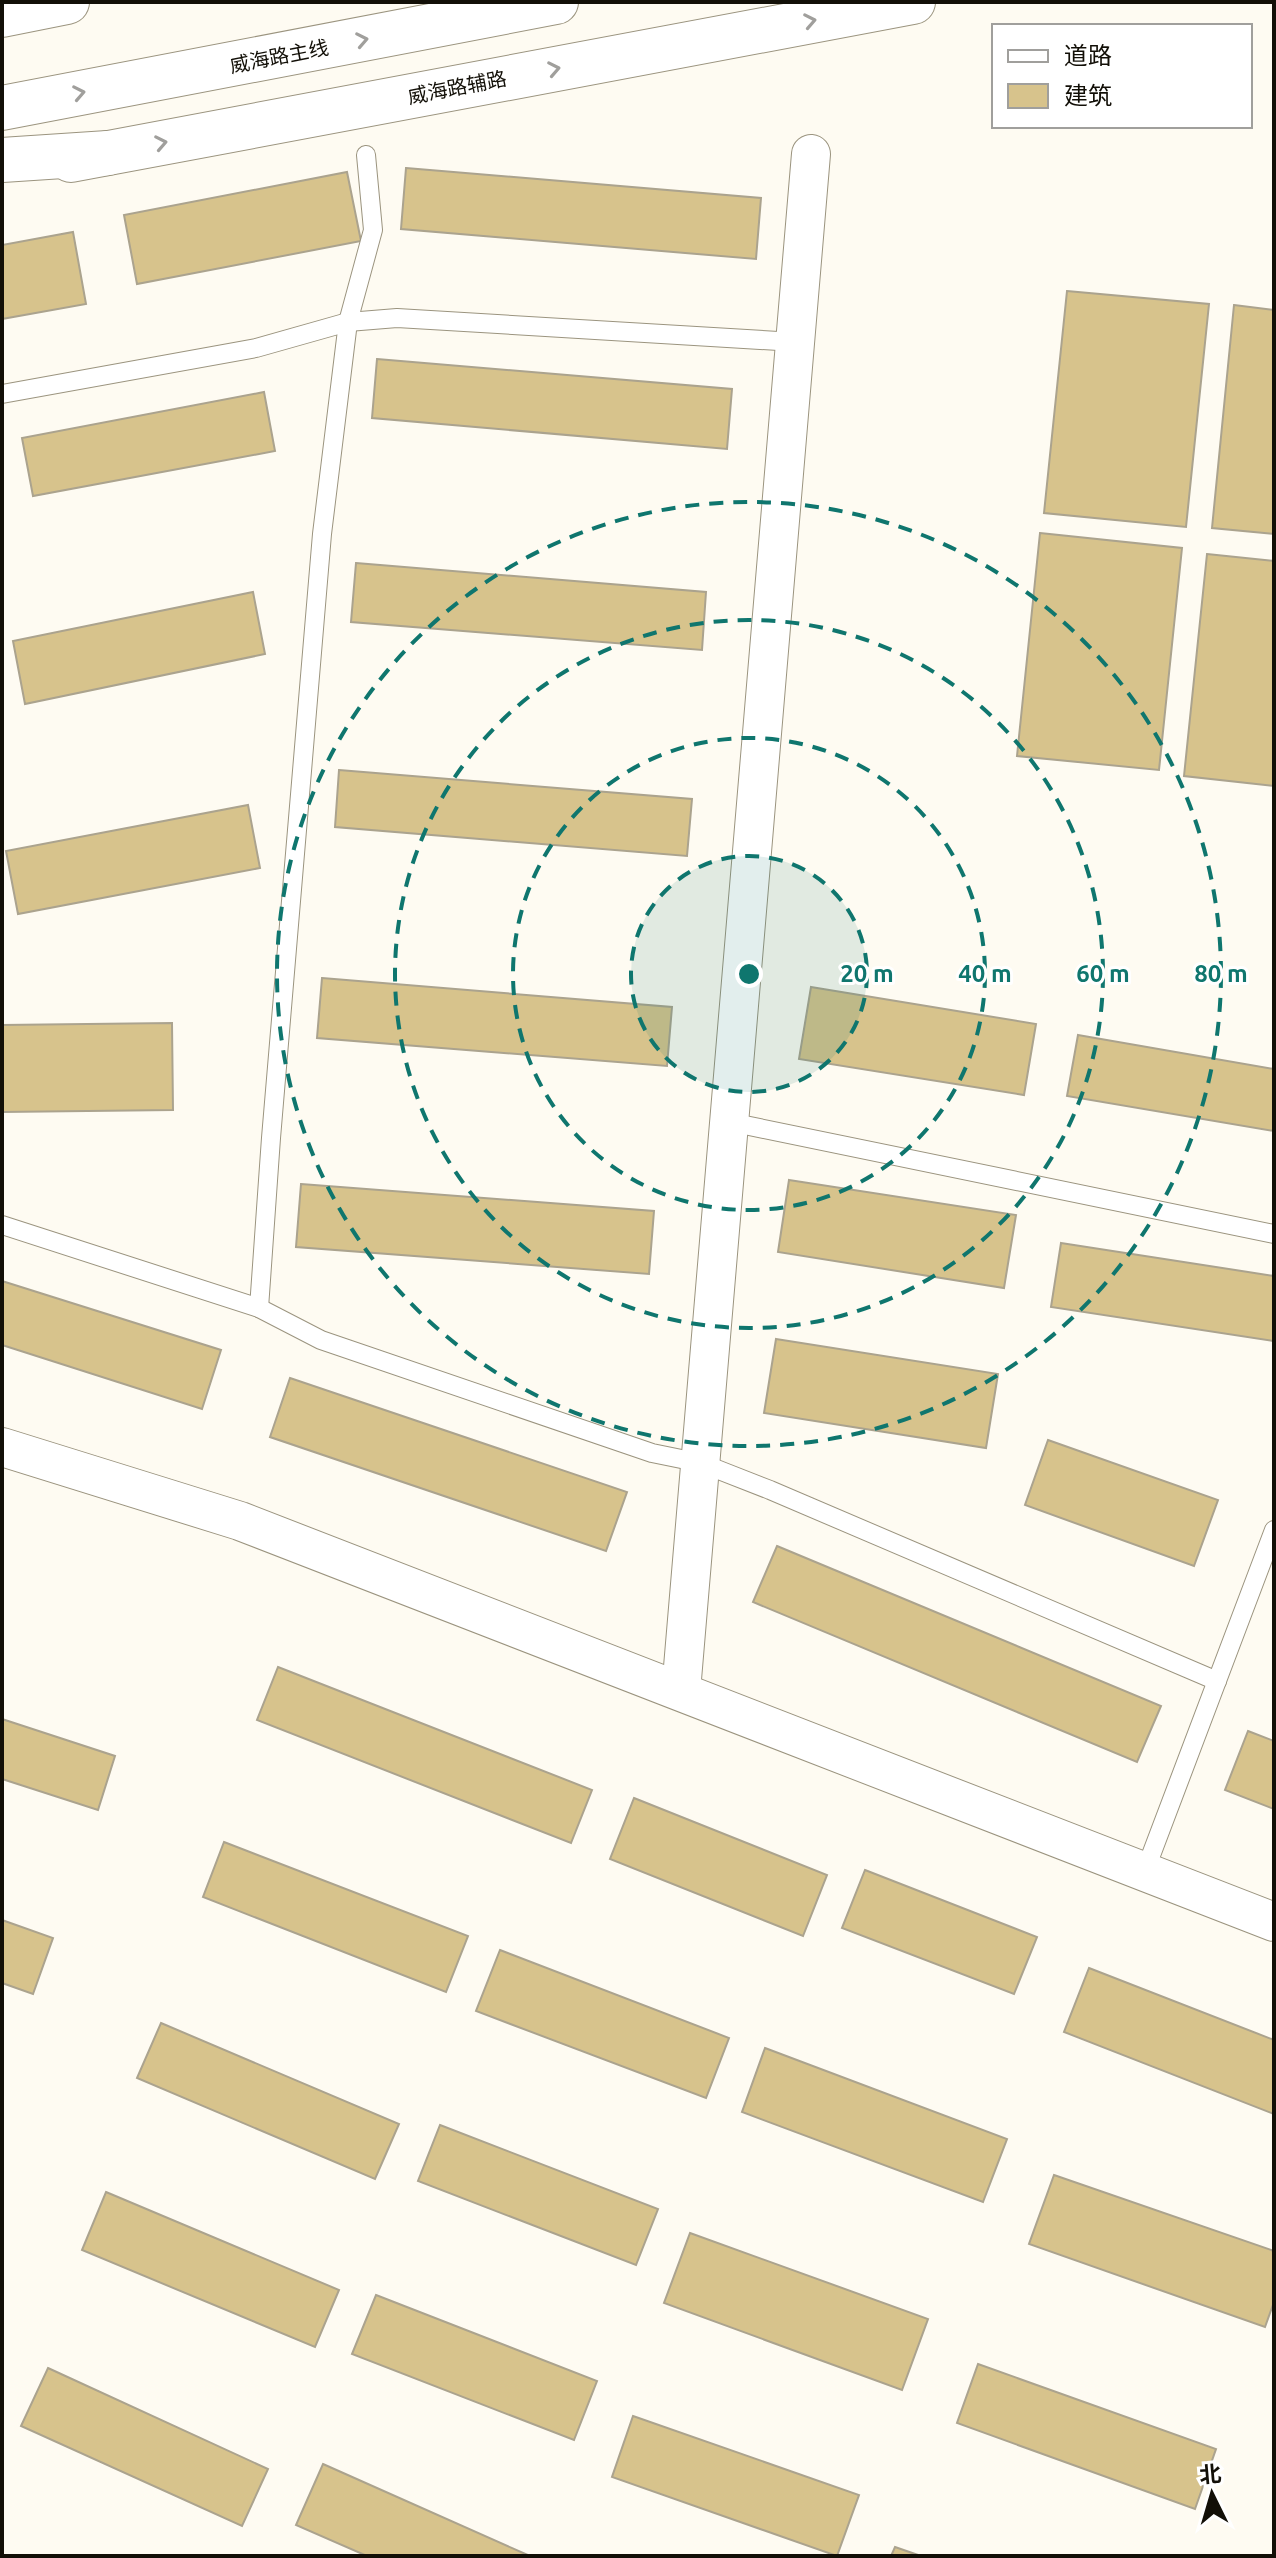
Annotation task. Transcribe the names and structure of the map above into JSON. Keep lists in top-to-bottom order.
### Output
{
  "streets": {
    "main road": ["威海路主线", "威海路辅路"]
  },
  "one_way": ["威海路主线", "威海路辅路"],
  "legend": ["道路", "建筑"],
  "north": "top",
  "rings": [
    "20 m",
    "40 m",
    "60 m",
    "80 m"
  ]
}
